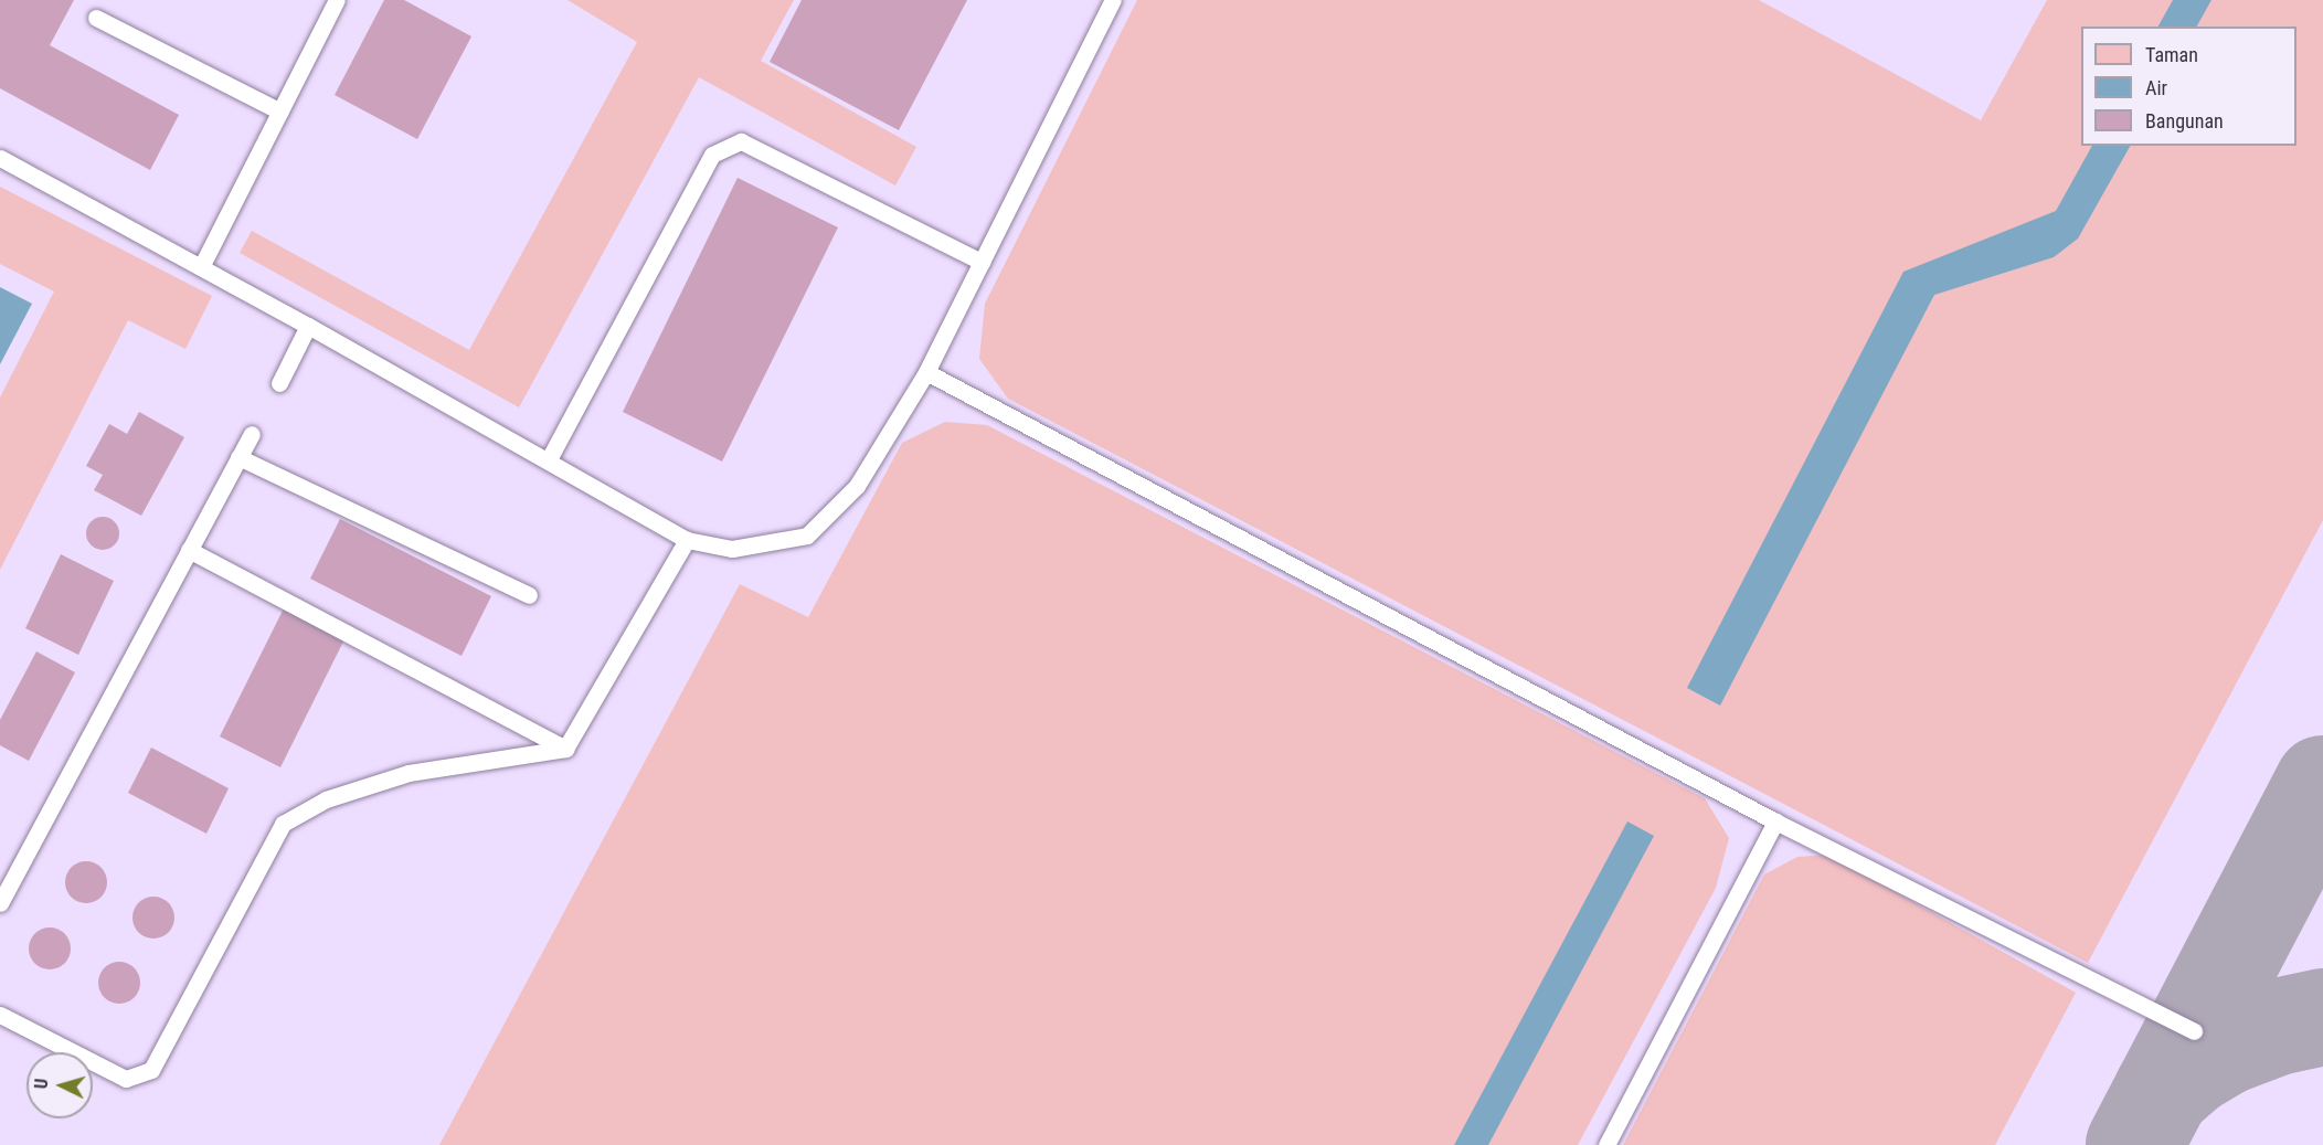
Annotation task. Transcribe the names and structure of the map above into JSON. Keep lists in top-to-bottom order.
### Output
{
  "legend": ["Taman", "Air", "Bangunan"],
  "north": "left"
}
